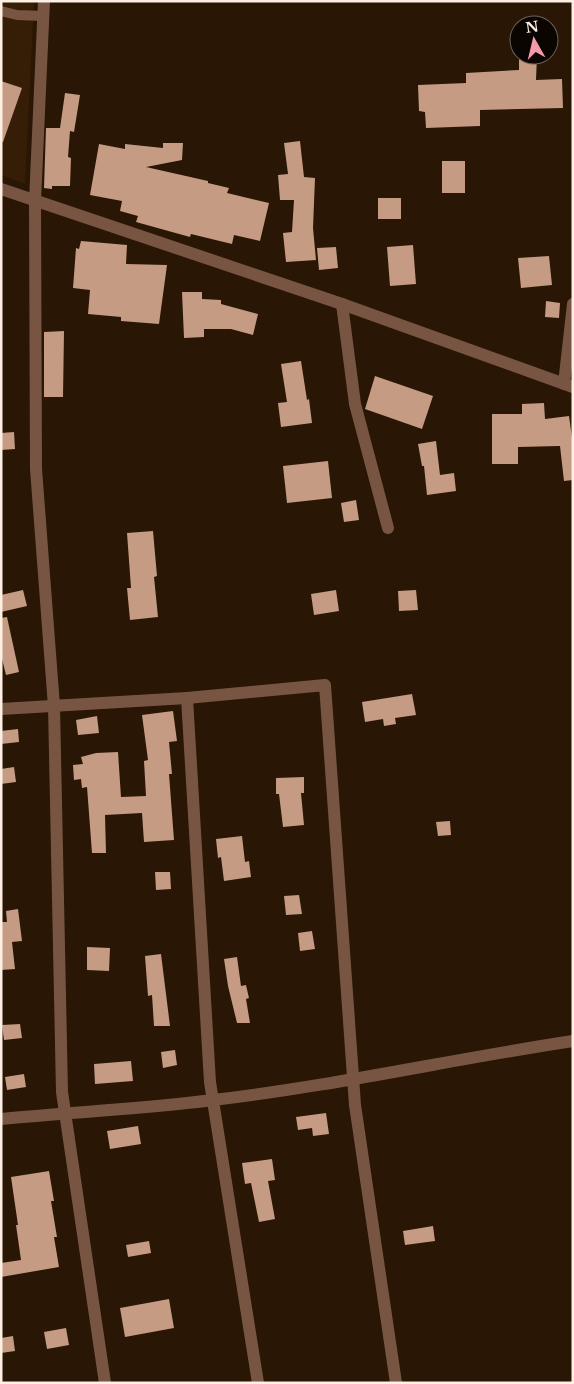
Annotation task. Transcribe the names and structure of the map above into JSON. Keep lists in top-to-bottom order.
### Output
{
  "north": "top"
}
